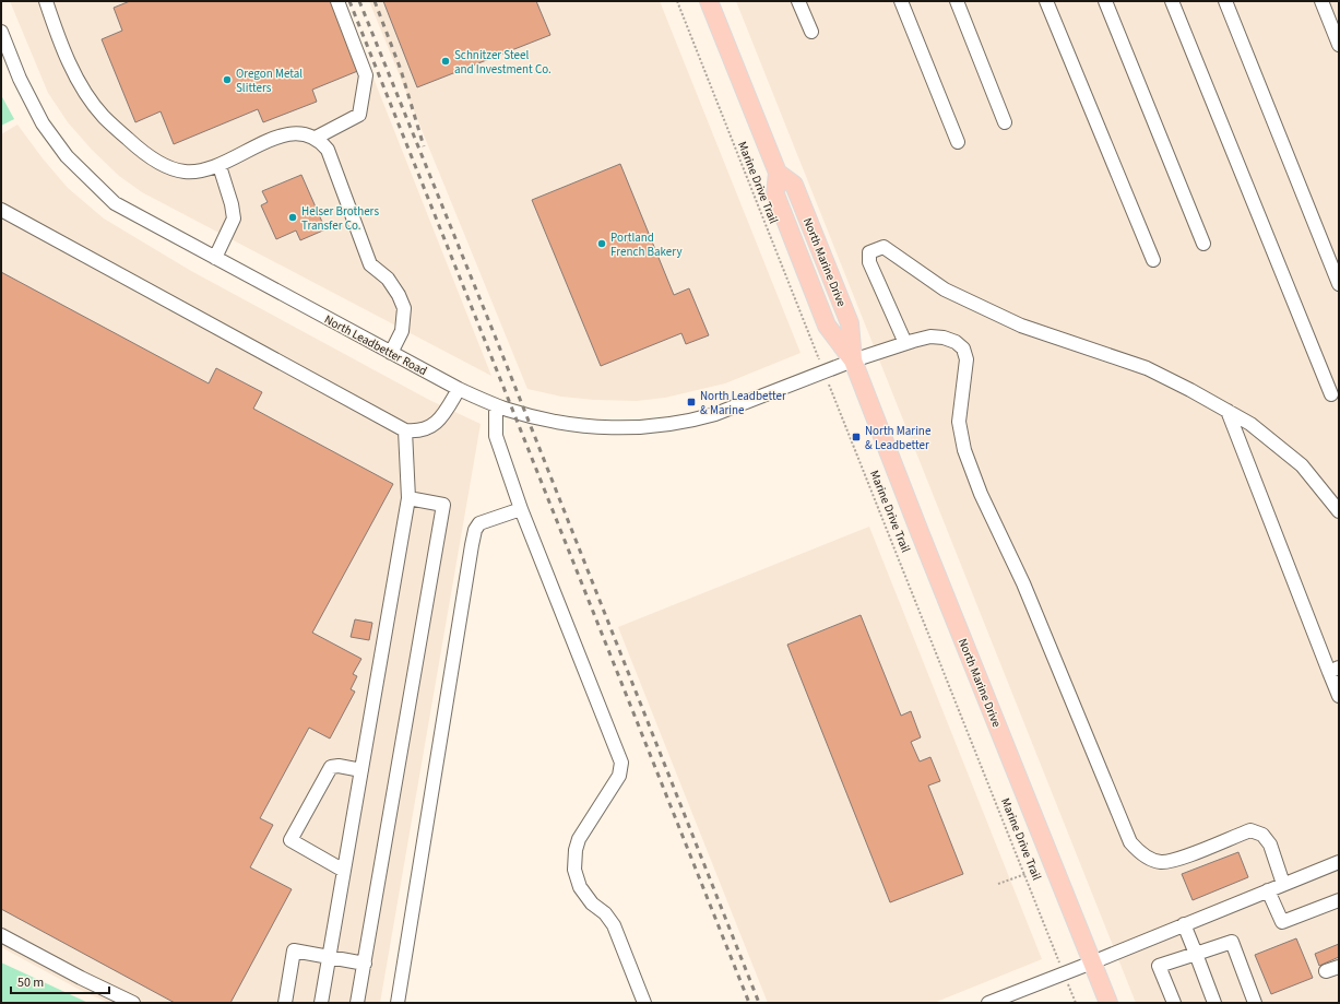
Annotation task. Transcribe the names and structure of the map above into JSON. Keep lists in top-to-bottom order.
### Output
{
  "streets": {
    "main road": ["North Marine Drive"],
    "street": ["North Leadbetter Road"],
    "path": ["Marine Drive Trail"]
  },
  "crossings": [
    ["Marine Drive Trail", "North Leadbetter Road"],
    ["North Marine Drive", "North Leadbetter Road"]
  ],
  "places": {
    "other": [
      "Schnitzer Steel and Investment Co.",
      "Oregon Metal Slitters",
      "Helser Brothers Transfer Co.",
      "Portland French Bakery"
    ],
    "transit": ["North Leadbetter & Marine", "North Marine & Leadbetter"]
  },
  "scale_bar": "50 m"
}
